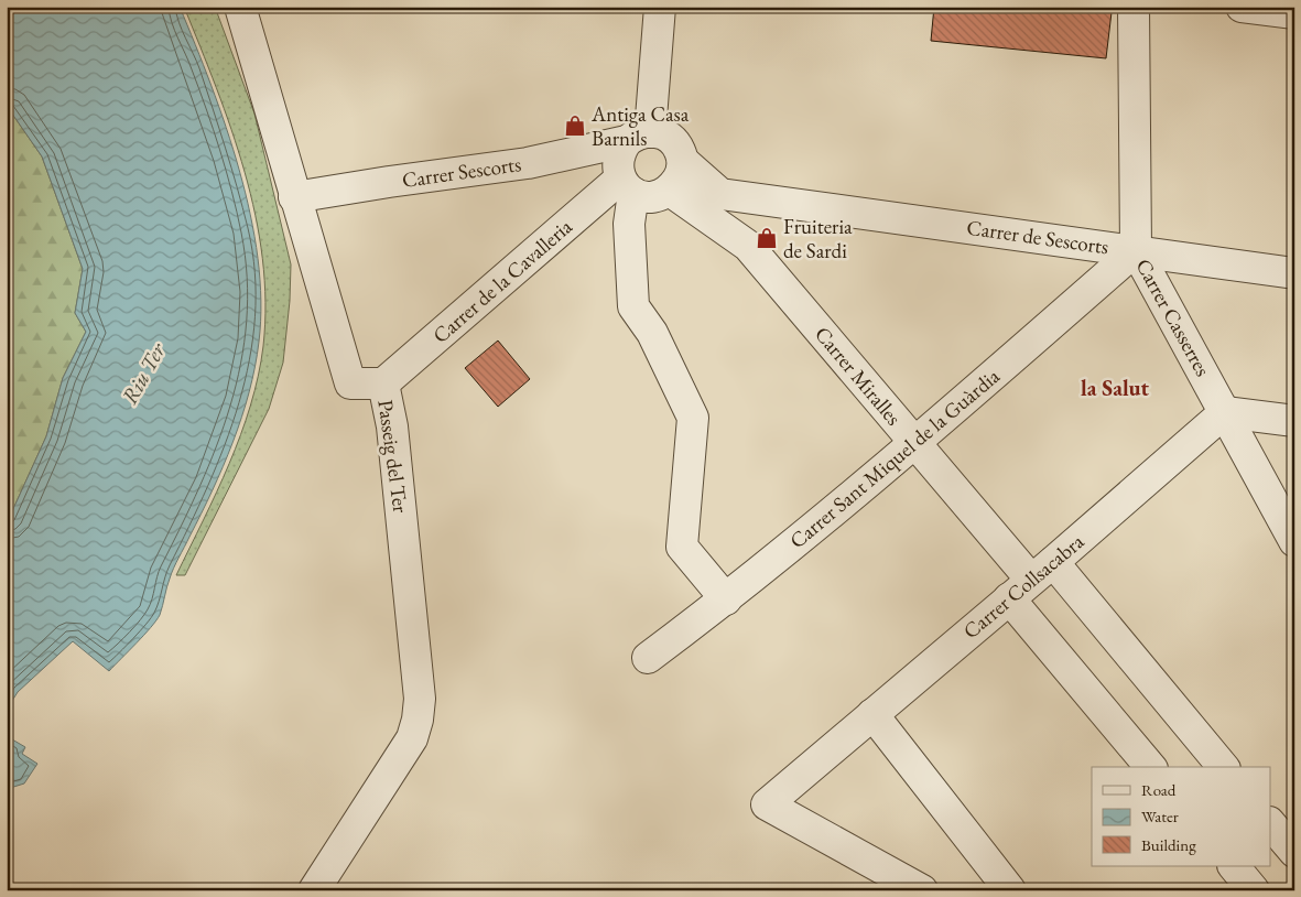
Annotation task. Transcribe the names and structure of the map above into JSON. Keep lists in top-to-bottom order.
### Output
{
  "streets": {
    "street": [
      "Carrer Sescorts",
      "Carrer de Sescorts",
      "Carrer de la Cavalleria",
      "Carrer Casserres",
      "Carrer Miralles",
      "Passeig del Ter",
      "Carrer Sant Miquel de la Guàrdia",
      "Carrer Collsacabra"
    ]
  },
  "crossings": [
    ["Carrer Sescorts", "Carrer de Sescorts"],
    ["Carrer Sescorts", "Carrer de la Cavalleria"],
    ["Carrer Sescorts", "Carrer Miralles"],
    ["Carrer Sescorts", "Passeig del Ter"],
    ["Carrer de Sescorts", "Carrer de la Cavalleria"],
    ["Carrer de Sescorts", "Carrer Casserres"],
    ["Carrer de Sescorts", "Carrer Miralles"],
    ["Carrer de Sescorts", "Carrer Sant Miquel de la Guàrdia"],
    ["Carrer de la Cavalleria", "Carrer Miralles"],
    ["Carrer de la Cavalleria", "Passeig del Ter"],
    ["Carrer Casserres", "Carrer Sant Miquel de la Guàrdia"],
    ["Carrer Casserres", "Carrer Collsacabra"],
    ["Carrer Miralles", "Carrer Sant Miquel de la Guàrdia"],
    ["Carrer Miralles", "Carrer Collsacabra"]
  ],
  "districts": ["la Salut"],
  "water": ["Riu Ter"],
  "places": {
    "shop": ["Antiga Casa Barnils", "Fruiteria de Sardi"]
  },
  "legend": ["Road", "Water", "Building"]
}
